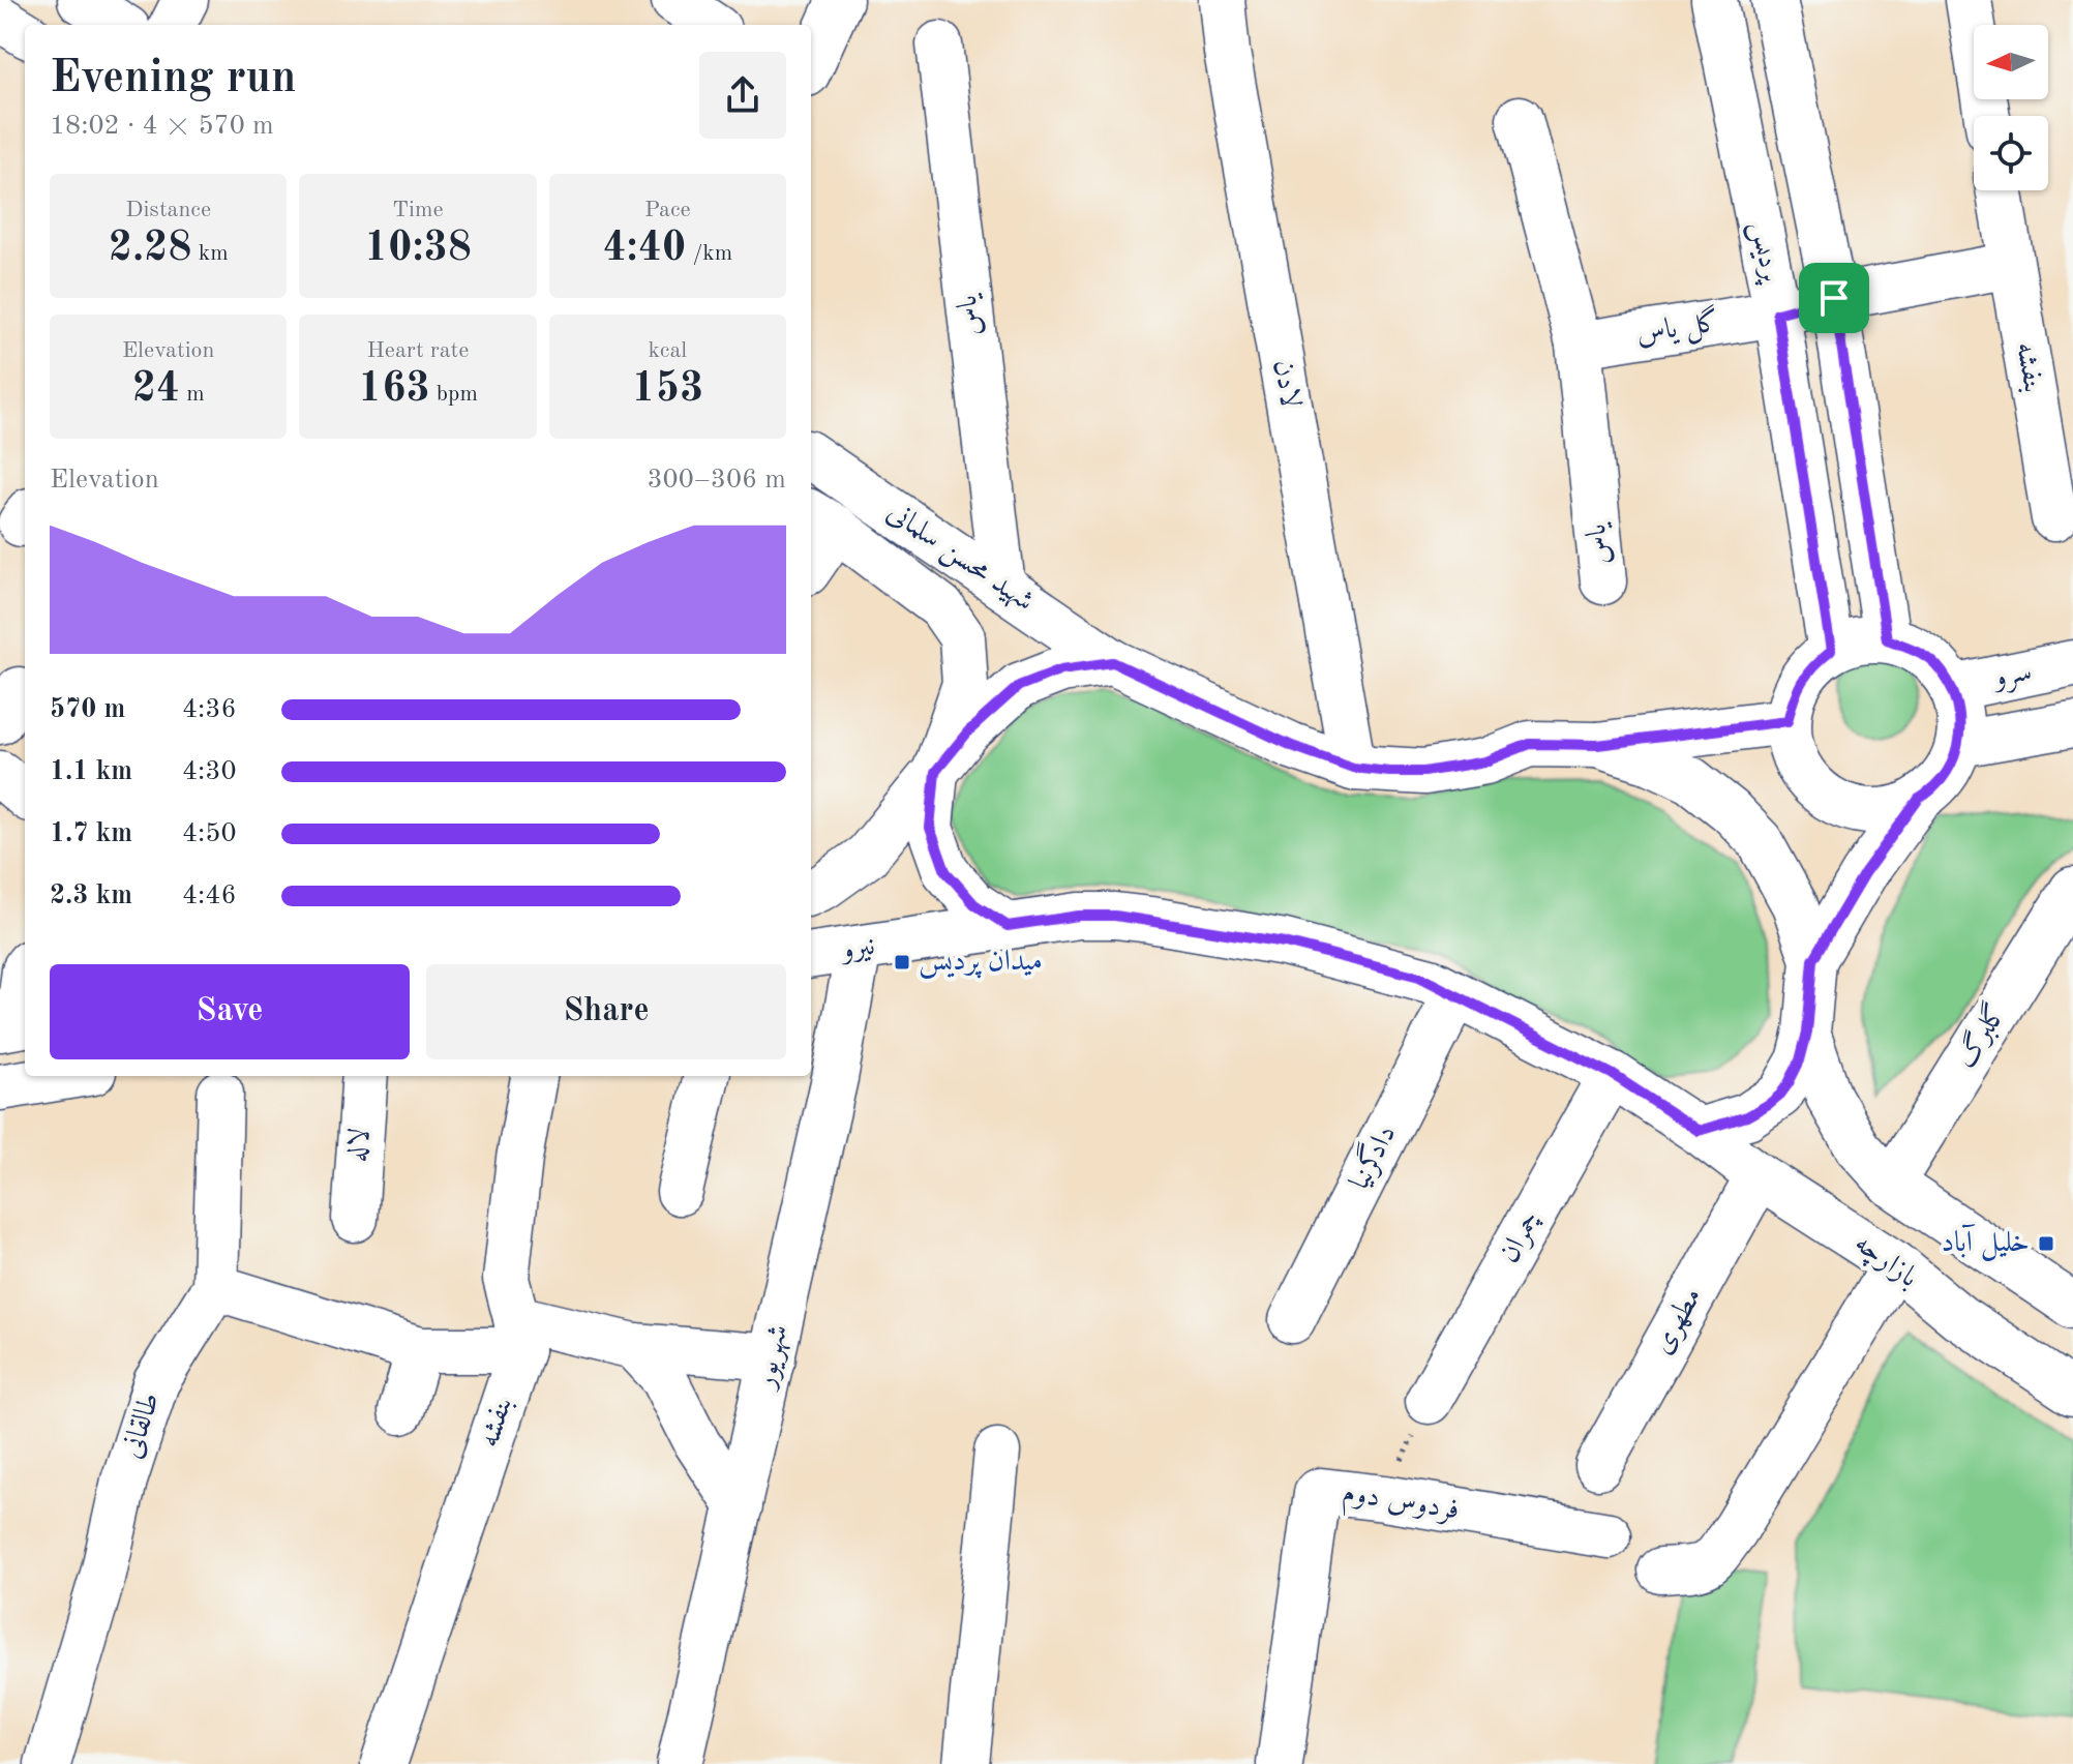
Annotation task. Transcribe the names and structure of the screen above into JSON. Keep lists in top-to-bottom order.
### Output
{
  "streets": {
    "street": [
      "پردیس",
      "یاس",
      "گل یاس",
      "بنفشه",
      "لادن",
      "شهید محسن سلمانی",
      "سرو",
      "نیرو",
      "گلبرگ",
      "لاله",
      "دادگرنیا",
      "چمران",
      "بازارچه",
      "مطهری",
      "شهریور",
      "طالقانی",
      "فردوس دوم"
    ]
  },
  "crossings": [
    ["پردیس", "گل یاس"],
    ["پردیس", "سرو"],
    ["یاس", "گل یاس"],
    ["یاس", "شهید محسن سلمانی"],
    ["نیرو", "شهریور"],
    ["بازارچه", "مطهری"]
  ],
  "places": {
    "transit": ["میدان پردیس", "خلیل آباد"]
  },
  "north": "left",
  "page": {
    "heading": ["Evening run", "18:02 · 4 × 570 m"],
    "stats": [
      ["Distance", "2.28 km"],
      ["Time", "10:38"],
      ["Pace", "4:40 /km"],
      ["Elevation", "24 m"],
      ["Heart rate", "163 bpm"],
      ["kcal", "153"]
    ],
    "chart": ["Elevation", "300–306 m"],
    "list": [
      {
        "name": "570 m",
        "note": "4:36"
      },
      {
        "name": "1.1 km",
        "note": "4:30"
      },
      {
        "name": "1.7 km",
        "note": "4:50"
      },
      {
        "name": "2.3 km",
        "note": "4:46"
      }
    ],
    "buttons": ["Save", "Share"]
  }
}
